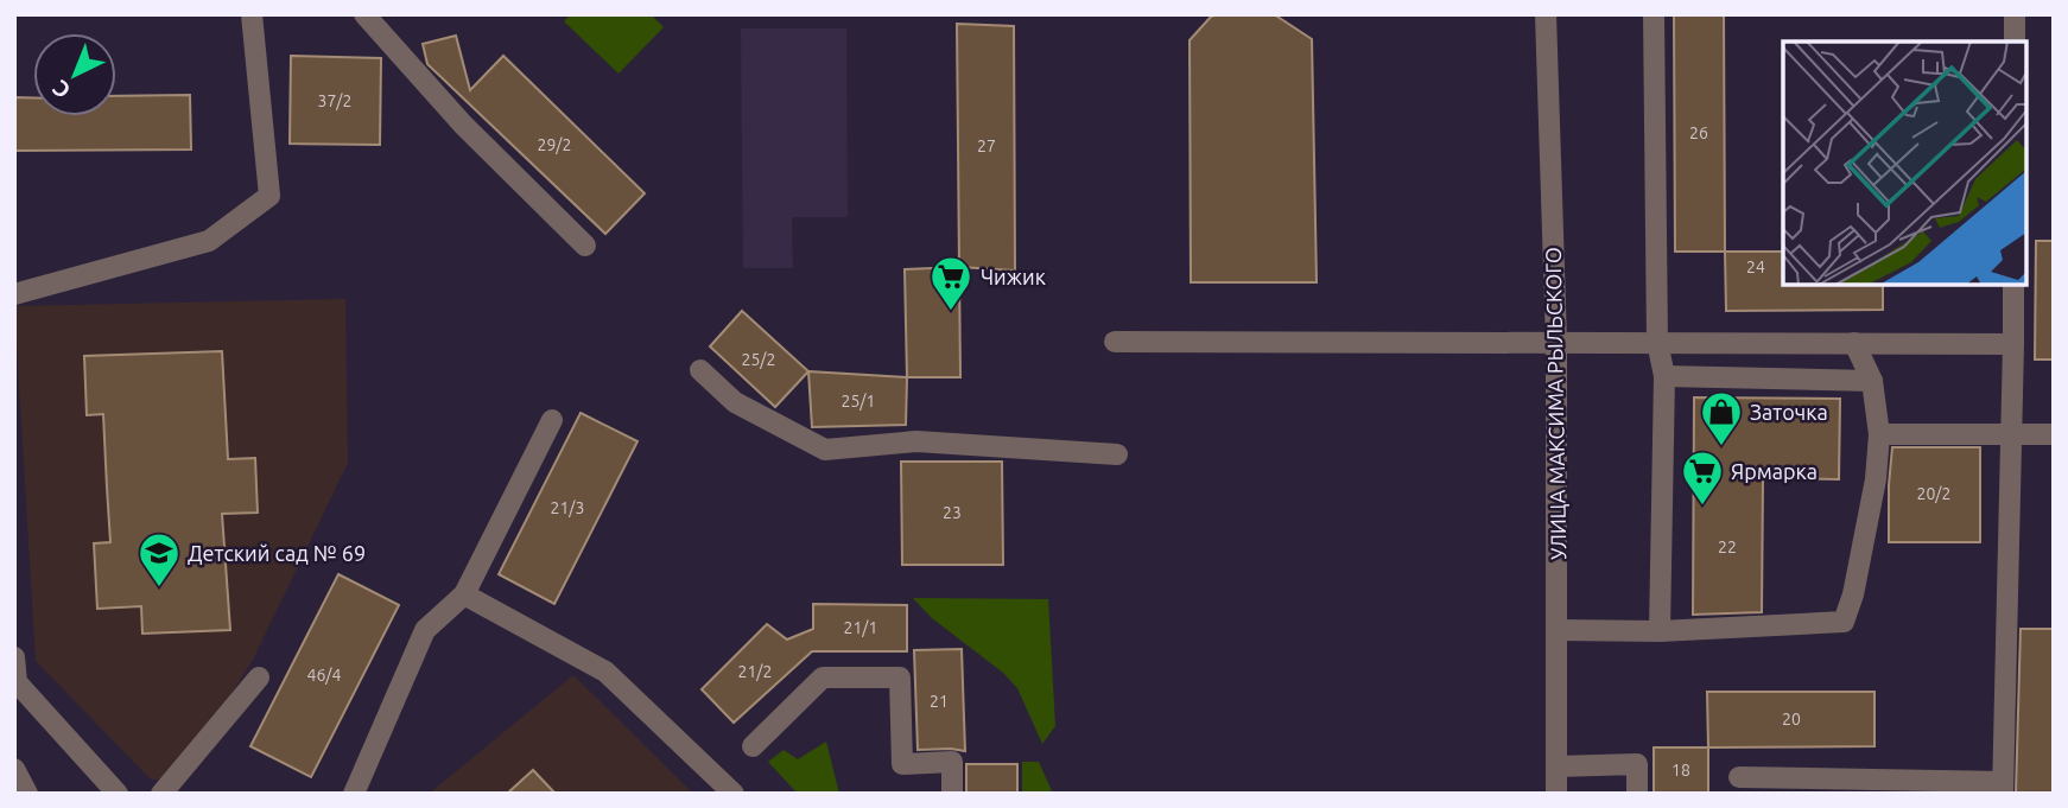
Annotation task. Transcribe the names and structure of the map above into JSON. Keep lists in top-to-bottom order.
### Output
{
  "streets": {
    "street": ["УЛИЦА МАКСИМА РЫЛЬСКОГО"]
  },
  "places": {
    "supermarket": ["Чижик", "Ярмарка"],
    "shop": ["Заточка"],
    "school or university": ["Детский сад № 69"]
  },
  "house_numbers": [
    "37/2",
    "26",
    "29/2",
    "27",
    "24",
    "25/2",
    "25/1",
    "20/2",
    "21/3",
    "23",
    "22",
    "21/1",
    "21/2",
    "46/4",
    "21",
    "20",
    "18"
  ],
  "north": "bottom left"
}
